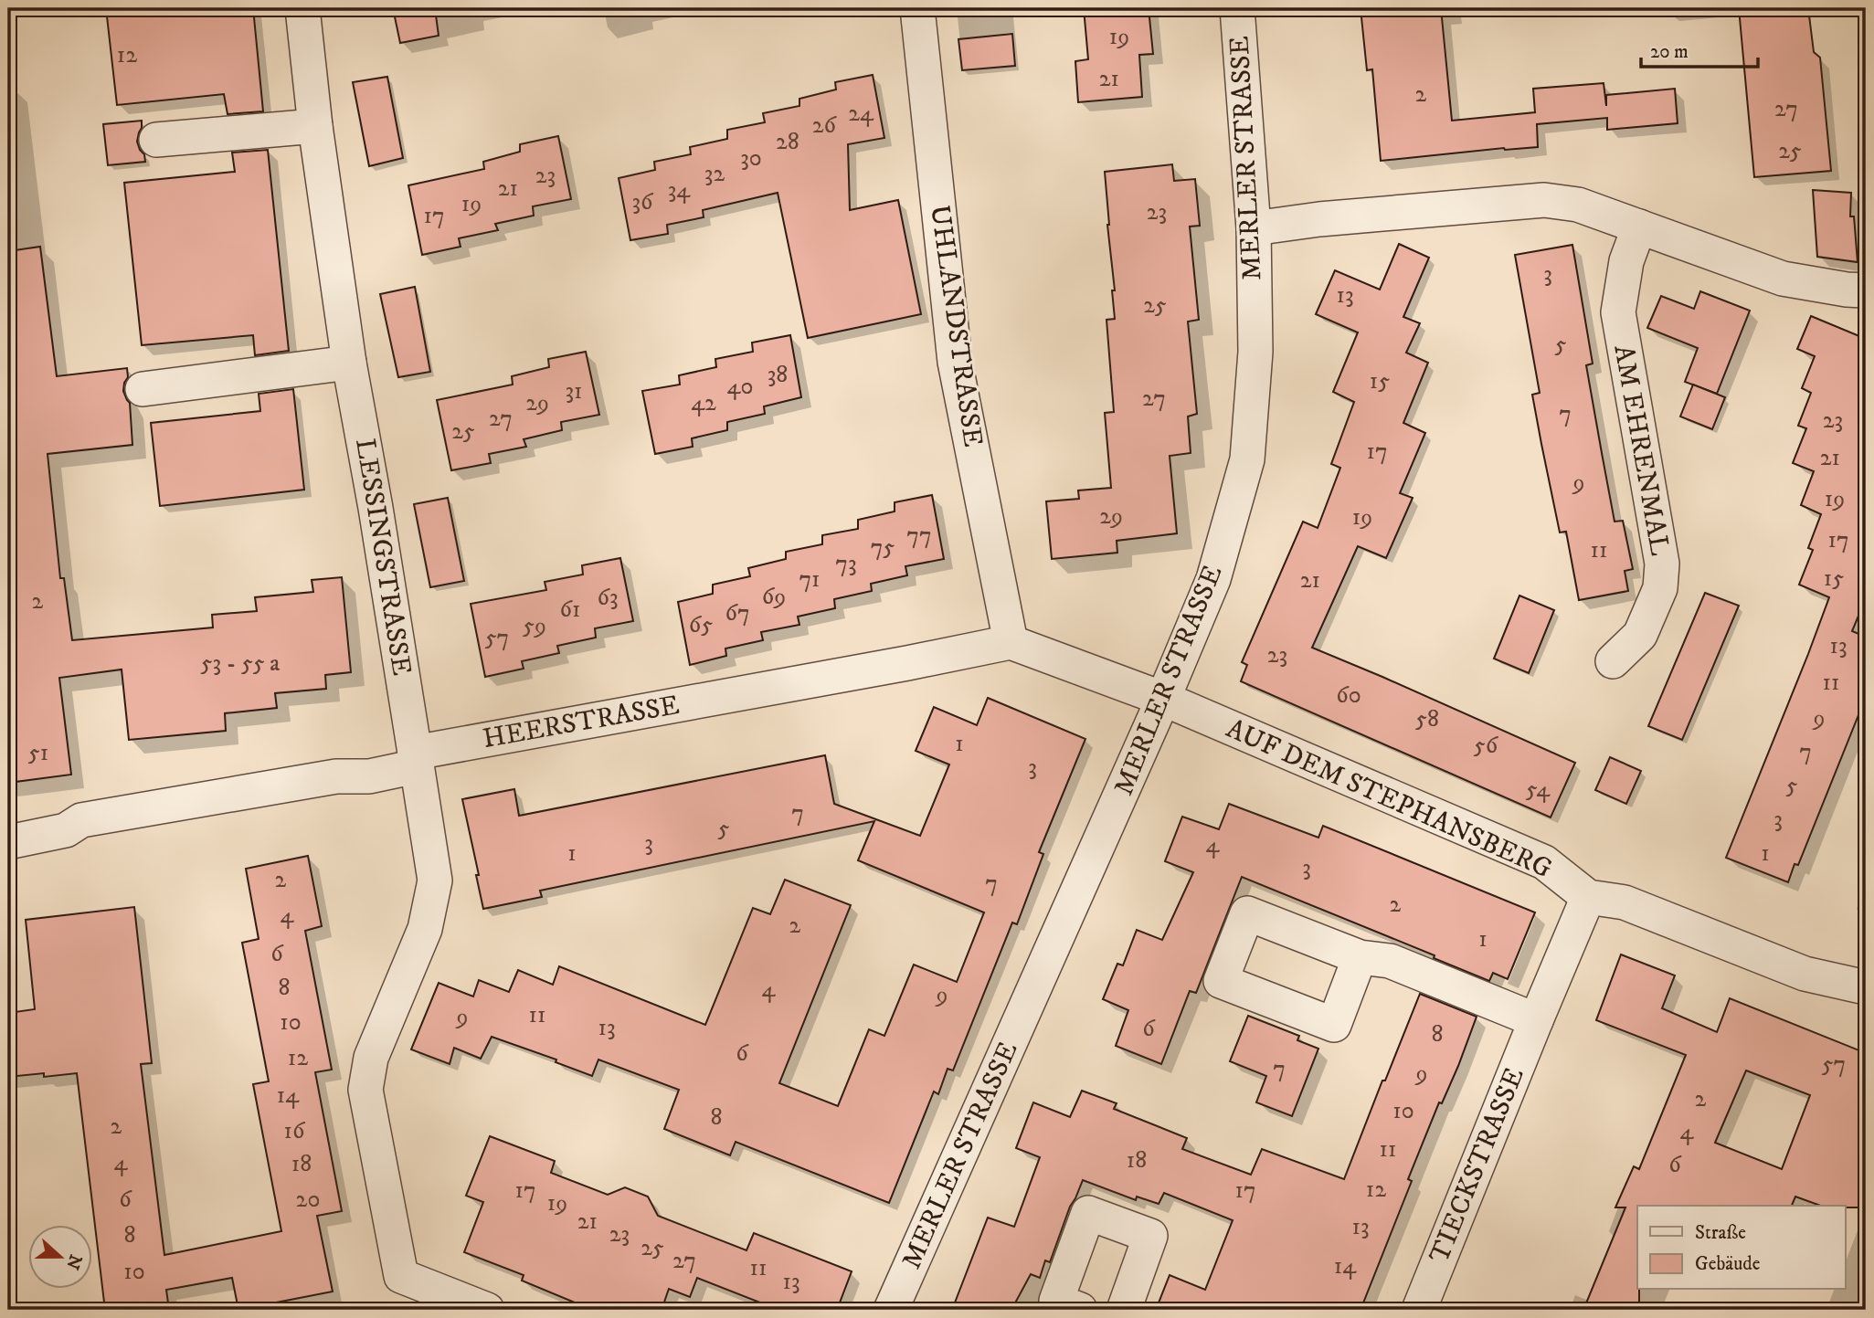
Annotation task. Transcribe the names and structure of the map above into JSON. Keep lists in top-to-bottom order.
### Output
{
  "streets": {
    "street": [
      "MERLER STRASSE",
      "UHLANDSTRASSE",
      "AM EHRENMAL",
      "LESSINGSTRASSE",
      "HEERSTRASSE",
      "AUF DEM STEPHANSBERG",
      "TIECKSTRASSE"
    ]
  },
  "crossings": [
    ["MERLER STRASSE", "AUF DEM STEPHANSBERG"],
    ["UHLANDSTRASSE", "HEERSTRASSE"],
    ["LESSINGSTRASSE", "HEERSTRASSE"],
    ["AUF DEM STEPHANSBERG", "TIECKSTRASSE"]
  ],
  "house_numbers": [
    "19",
    "12",
    "21",
    "2",
    "27",
    "24",
    "26",
    "28",
    "25",
    "30",
    "32",
    "23",
    "21",
    "34",
    "36",
    "19",
    "23",
    "17",
    "3",
    "13",
    "25",
    "5",
    "38",
    "15",
    "40",
    "31",
    "27",
    "29",
    "42",
    "7",
    "27",
    "23",
    "25",
    "17",
    "21",
    "9",
    "19",
    "29",
    "19",
    "77",
    "17",
    "75",
    "11",
    "73",
    "15",
    "71",
    "21",
    "69",
    "63",
    "2",
    "61",
    "67",
    "65",
    "59",
    "57",
    "13",
    "23",
    "53 - 55 a",
    "11",
    "60",
    "9",
    "58",
    "1",
    "56",
    "7",
    "51",
    "3",
    "5",
    "54",
    "7",
    "3",
    "5",
    "3",
    "4",
    "1",
    "1",
    "3",
    "2",
    "7",
    "2",
    "4",
    "2",
    "1",
    "6",
    "8",
    "4",
    "9",
    "11",
    "9",
    "10",
    "13",
    "6",
    "8",
    "6",
    "12",
    "57",
    "7",
    "9",
    "14",
    "2",
    "10",
    "8",
    "2",
    "16",
    "4",
    "11",
    "18",
    "4",
    "18",
    "6",
    "12",
    "17",
    "17",
    "6",
    "20",
    "19",
    "21",
    "13",
    "23",
    "8",
    "25",
    "27",
    "14",
    "11",
    "10",
    "13"
  ],
  "legend": ["Straße", "Gebäude"],
  "scale_bar": "20 m",
  "north": "right"
}
